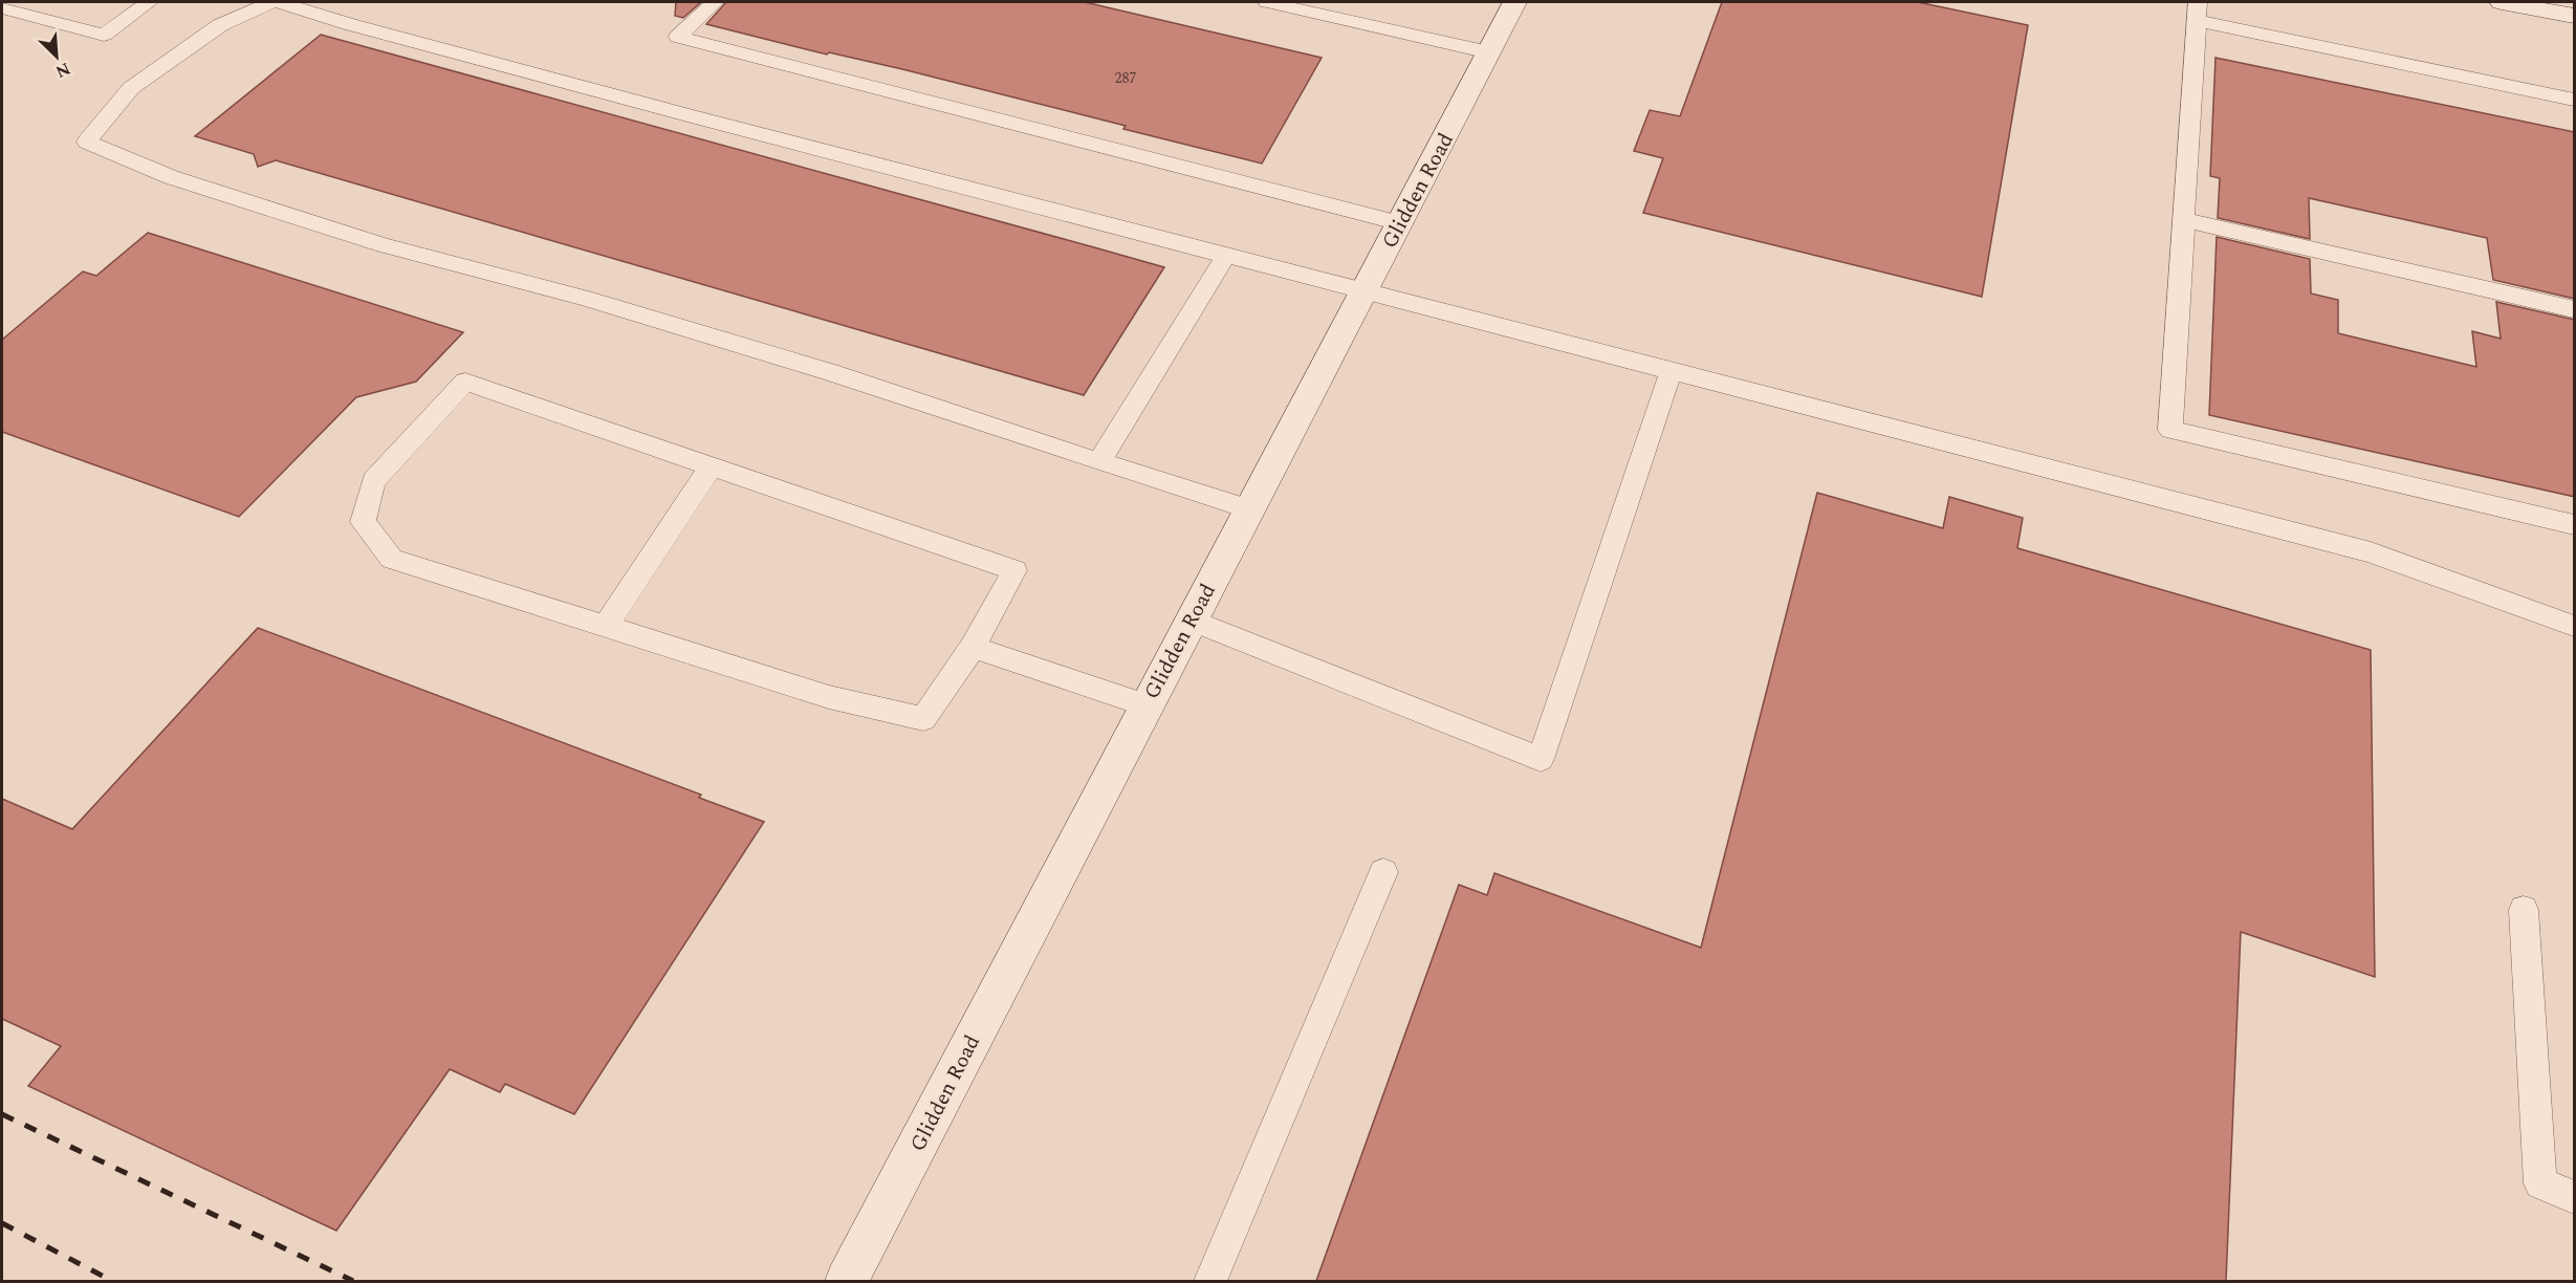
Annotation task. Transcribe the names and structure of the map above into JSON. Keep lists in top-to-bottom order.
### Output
{
  "streets": {
    "street": ["Glidden Road"]
  },
  "house_numbers": ["287"],
  "north": "bottom right"
}
